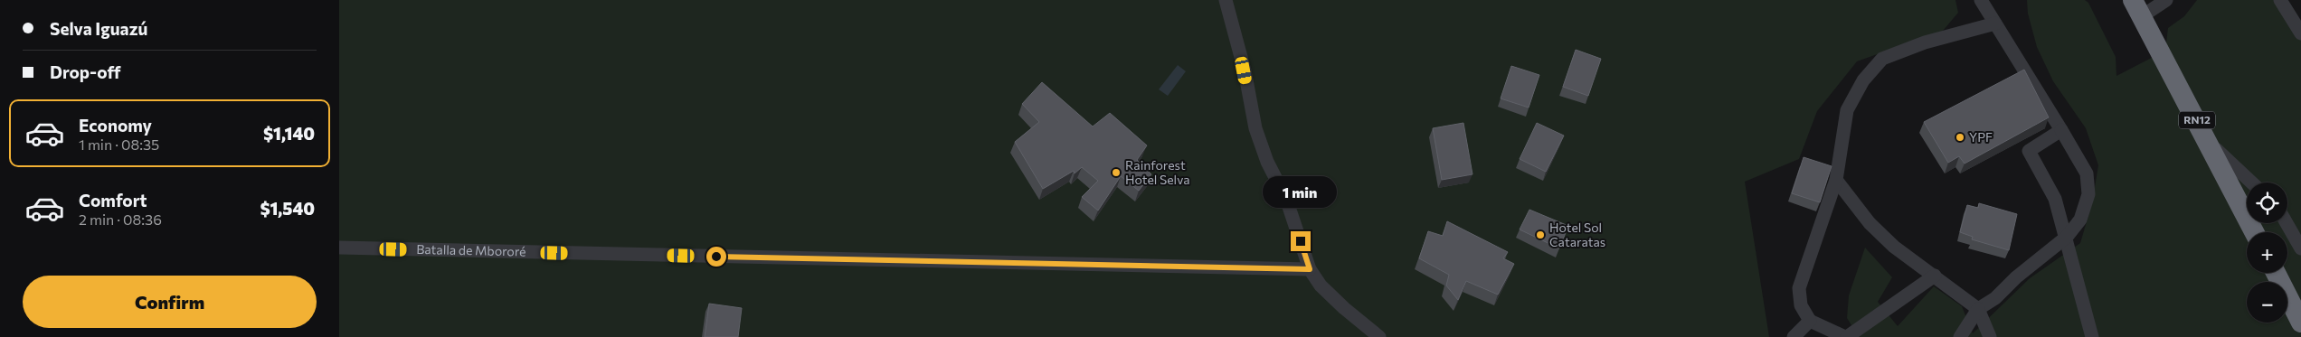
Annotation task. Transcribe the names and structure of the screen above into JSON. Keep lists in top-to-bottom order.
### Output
{
  "streets": {
    "highway": ["RN12"],
    "street": ["Batalla de Mbororé"]
  },
  "places": ["YPF", "Rainforest Hotel Selva", "Hotel Sol Cataratas"],
  "page": {
    "banner": ["Selva Iguazú", "Drop-off"],
    "list": [
      {
        "name": "Economy",
        "note": "1 min · 08:35",
        "value": "$1,140"
      },
      {
        "name": "Comfort",
        "note": "2 min · 08:36",
        "value": "$1,540"
      }
    ],
    "bubble": "1 min",
    "map_buttons": ["+", "−"],
    "buttons": "Confirm"
  }
}
